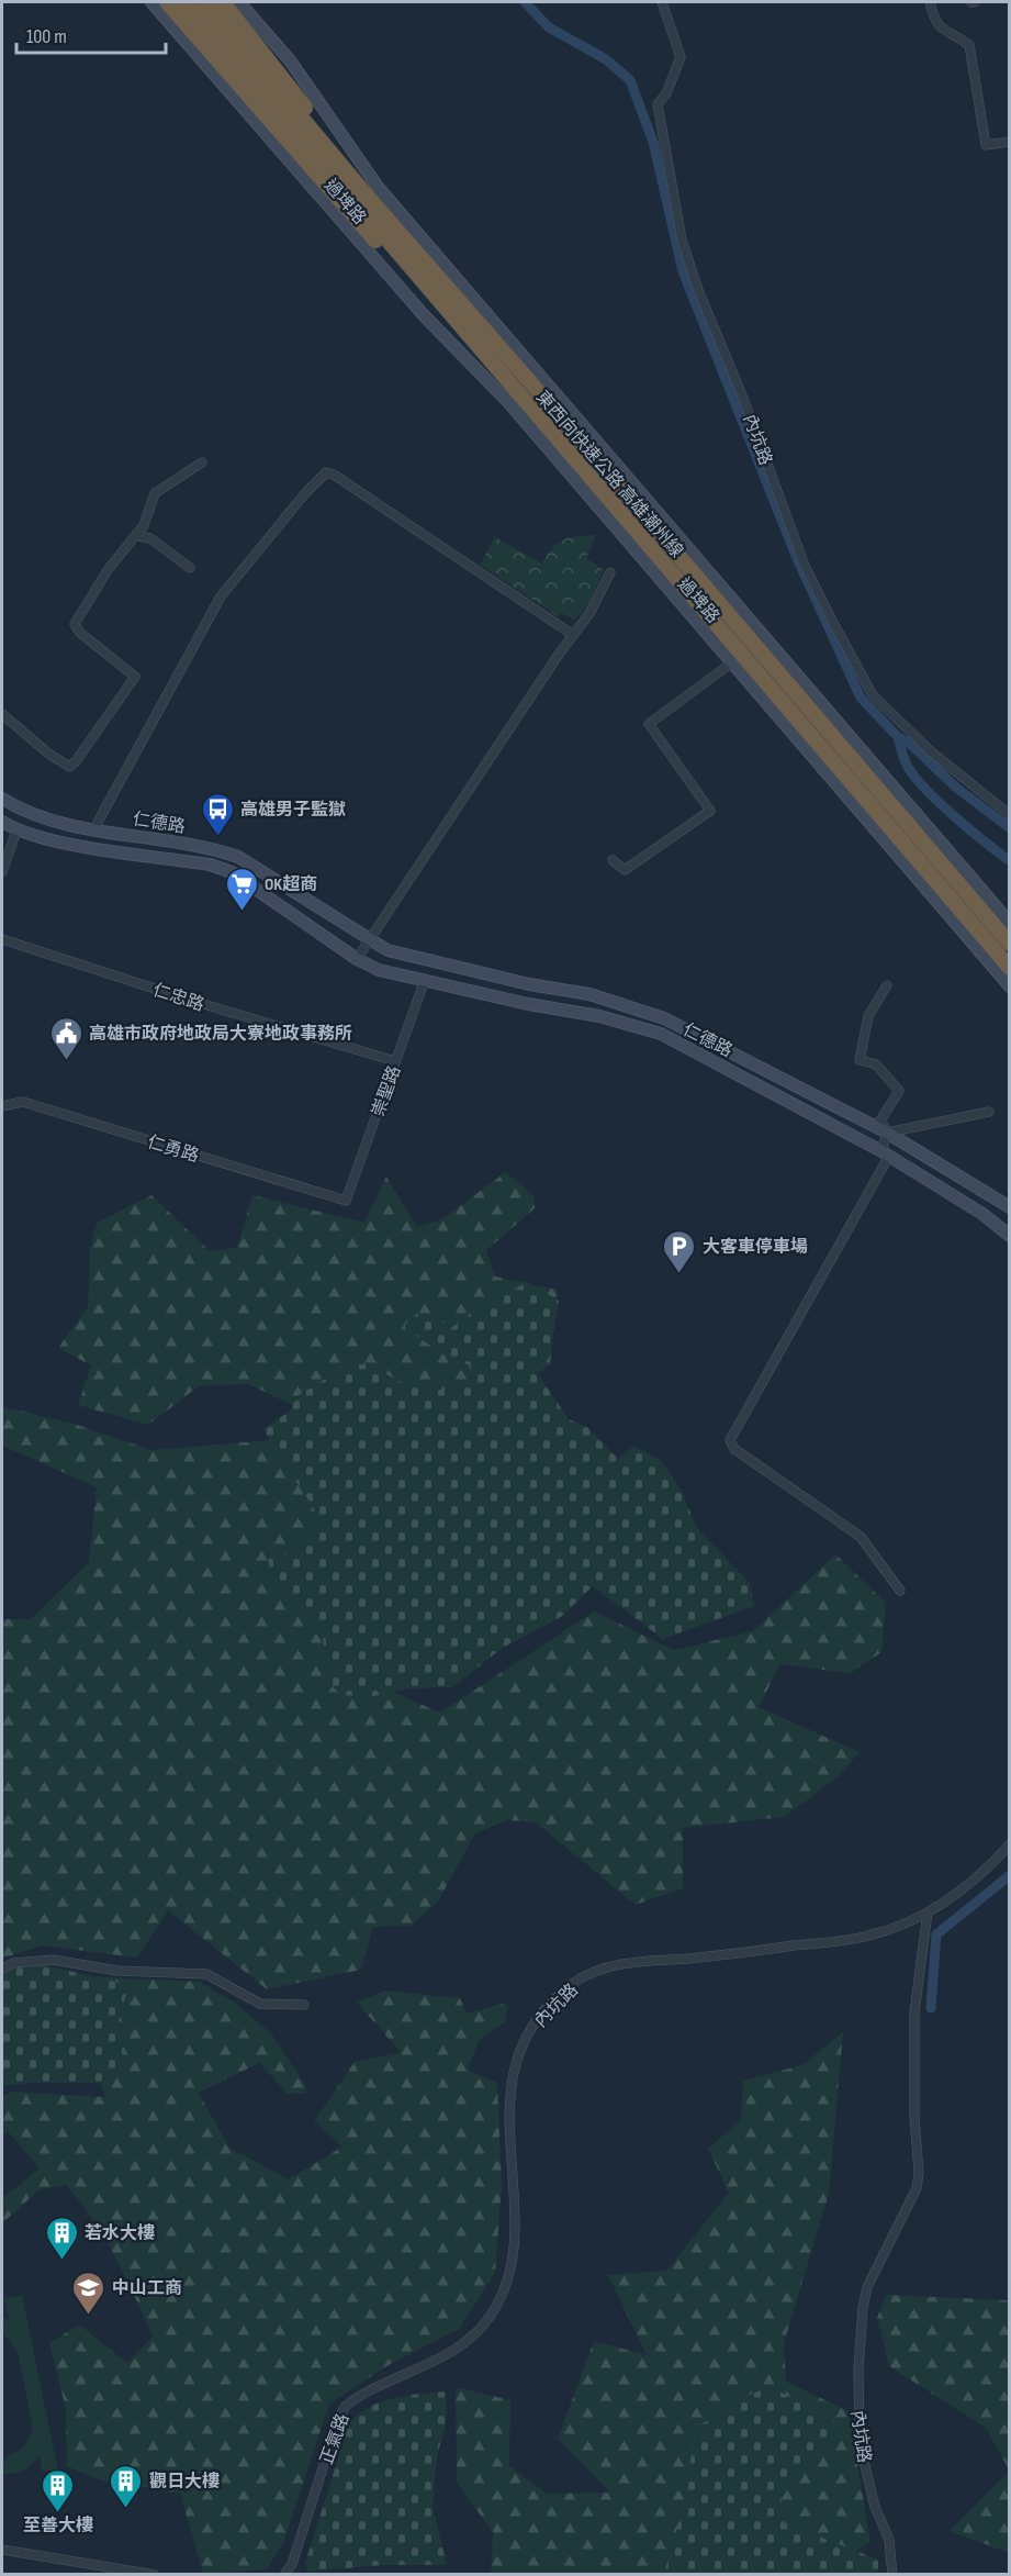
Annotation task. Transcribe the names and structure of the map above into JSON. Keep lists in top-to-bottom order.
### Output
{
  "streets": {
    "highway": ["東西向快速公路 高雄潮州線"],
    "main road": ["過埤路", "仁德路"],
    "street": [
      "內坑路",
      "仁忠路",
      "崇聖路",
      "仁勇路",
      "正氣路"
    ]
  },
  "crossings": [
    ["內坑路", "正氣路"],
    ["仁德路", "崇聖路"],
    ["仁忠路", "崇聖路"],
    ["崇聖路", "仁勇路"]
  ],
  "places": {
    "bus stop": ["高雄男子監獄"],
    "supermarket": ["OK超商"],
    "public building": ["高雄市政府地政局大寮地政事務所"],
    "parking": ["大客車停車場"],
    "building": ["若水大樓", "觀日大樓", "至善大樓"],
    "school or university": ["中山工商"]
  },
  "scale_bar": "100 m"
}
